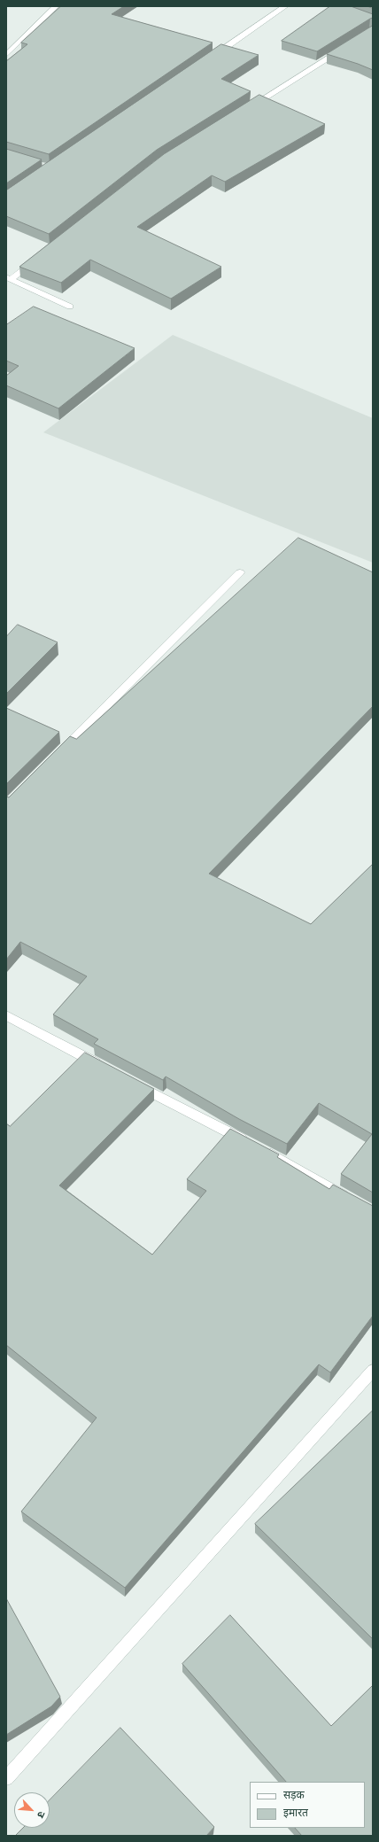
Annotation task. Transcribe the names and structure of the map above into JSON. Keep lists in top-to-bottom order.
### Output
{
  "legend": ["सड़क", "इमारत"],
  "north": "bottom right"
}
